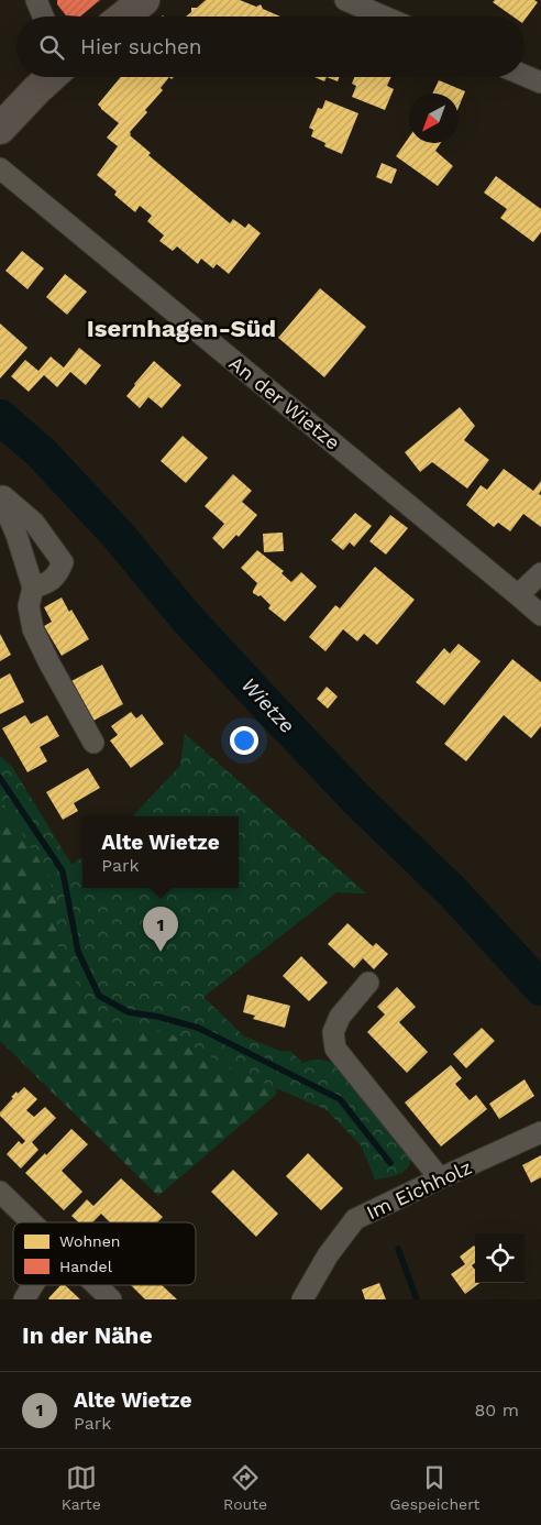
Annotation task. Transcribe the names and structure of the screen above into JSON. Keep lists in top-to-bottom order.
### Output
{
  "streets": {
    "street": ["An der Wietze", "Im Eichholz"]
  },
  "districts": ["Isernhagen-Süd"],
  "water": ["Wietze"],
  "legend": ["Wohnen", "Handel"],
  "north": "bottom left",
  "page": {
    "search": "Hier suchen",
    "popup": ["Alte Wietze", "Park"],
    "pins": "1",
    "heading": "In der Nähe",
    "list": [
      {
        "mark": "1",
        "name": "Alte Wietze",
        "note": "Park",
        "value": "80 m"
      }
    ],
    "nav": ["Karte", "Route", "Gespeichert"]
  }
}
